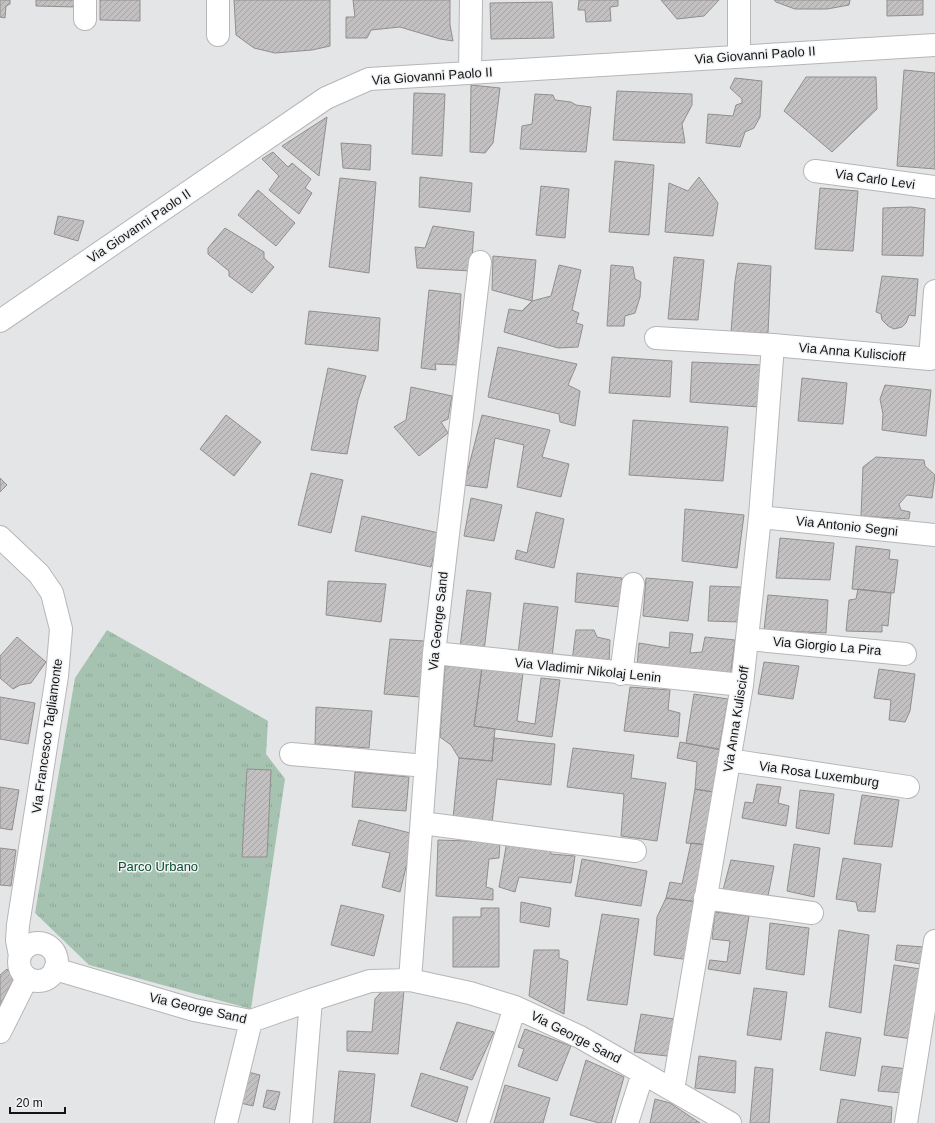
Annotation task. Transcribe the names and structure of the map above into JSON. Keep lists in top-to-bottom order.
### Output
{
  "streets": {
    "street": [
      "Via Giovanni Paolo II",
      "Via Carlo Levi",
      "Via Anna Kuliscioff",
      "Via Antonio Segni",
      "Via George Sand",
      "Via Giorgio La Pira",
      "Via Vladimir Nikolaj Lenin",
      "Via Francesco Tagliamonte",
      "Via Rosa Luxemburg"
    ]
  },
  "crossings": [
    ["Via Anna Kuliscioff", "Via Antonio Segni"],
    ["Via Anna Kuliscioff", "Via George Sand"],
    ["Via Anna Kuliscioff", "Via Giorgio La Pira"],
    ["Via Anna Kuliscioff", "Via Vladimir Nikolaj Lenin"],
    ["Via Anna Kuliscioff", "Via Rosa Luxemburg"],
    ["Via George Sand", "Via Vladimir Nikolaj Lenin"],
    ["Via George Sand", "Via Francesco Tagliamonte"]
  ],
  "parks": ["Parco Urbano"],
  "scale_bar": "20 m"
}
